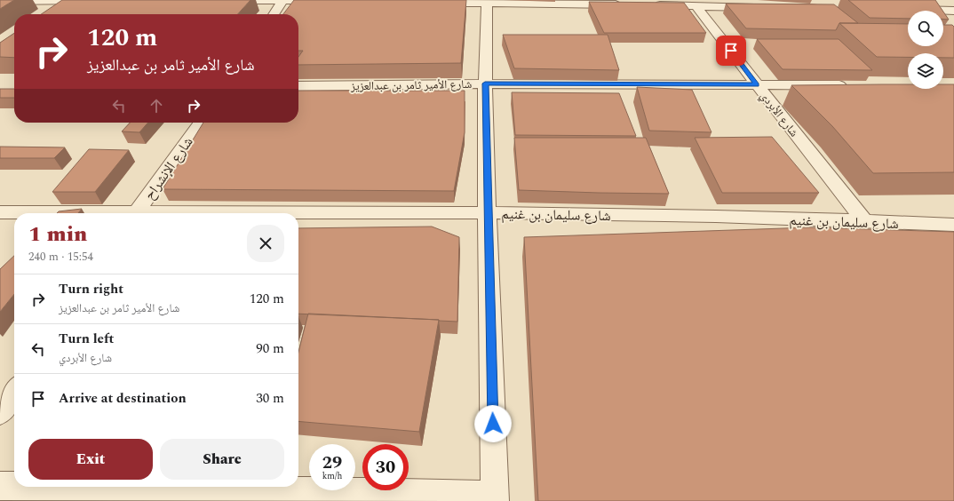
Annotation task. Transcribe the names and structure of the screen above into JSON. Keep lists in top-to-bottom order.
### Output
{
  "streets": {
    "street": [
      "شارع الأمير ثامر بن عبدالعزيز",
      "شارع الأبردي",
      "شارع الإنشراح",
      "شارع سليمان بن غنيم"
    ]
  },
  "crossings": [
    ["شارع الأمير ثامر بن عبدالعزيز", "شارع الأبردي"],
    ["شارع الأبردي", "شارع سليمان بن غنيم"]
  ],
  "page": {
    "turn": ["120 m", "شارع الأمير ثامر بن عبدالعزيز"],
    "heading": ["1 min", "240 m · 15:54"],
    "list": [
      {
        "name": "Turn right",
        "note": "شارع الأمير ثامر بن عبدالعزيز",
        "value": "120 m"
      },
      {
        "name": "Turn left",
        "note": "شارع الأبردي",
        "value": "90 m"
      },
      {
        "name": "Arrive at destination",
        "value": "30 m"
      }
    ],
    "buttons": ["Exit", "Share"],
    "speed": "29 km/h",
    "limit": "30"
  }
}
